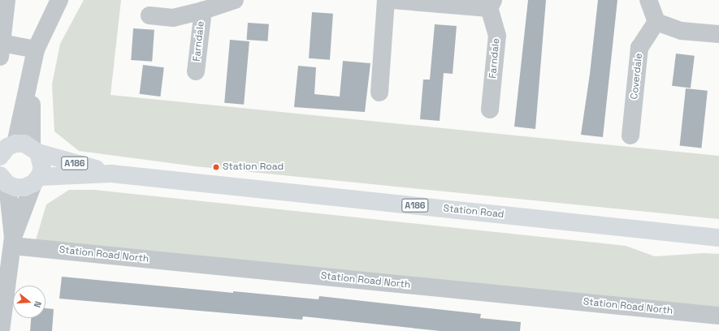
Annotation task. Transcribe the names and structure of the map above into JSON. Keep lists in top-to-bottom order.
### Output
{
  "streets": {
    "main road": ["A186", "Station Road"],
    "street": ["Farndale", "Coverdale", "Station Road North"]
  },
  "places": ["Station Road"],
  "north": "right"
}
